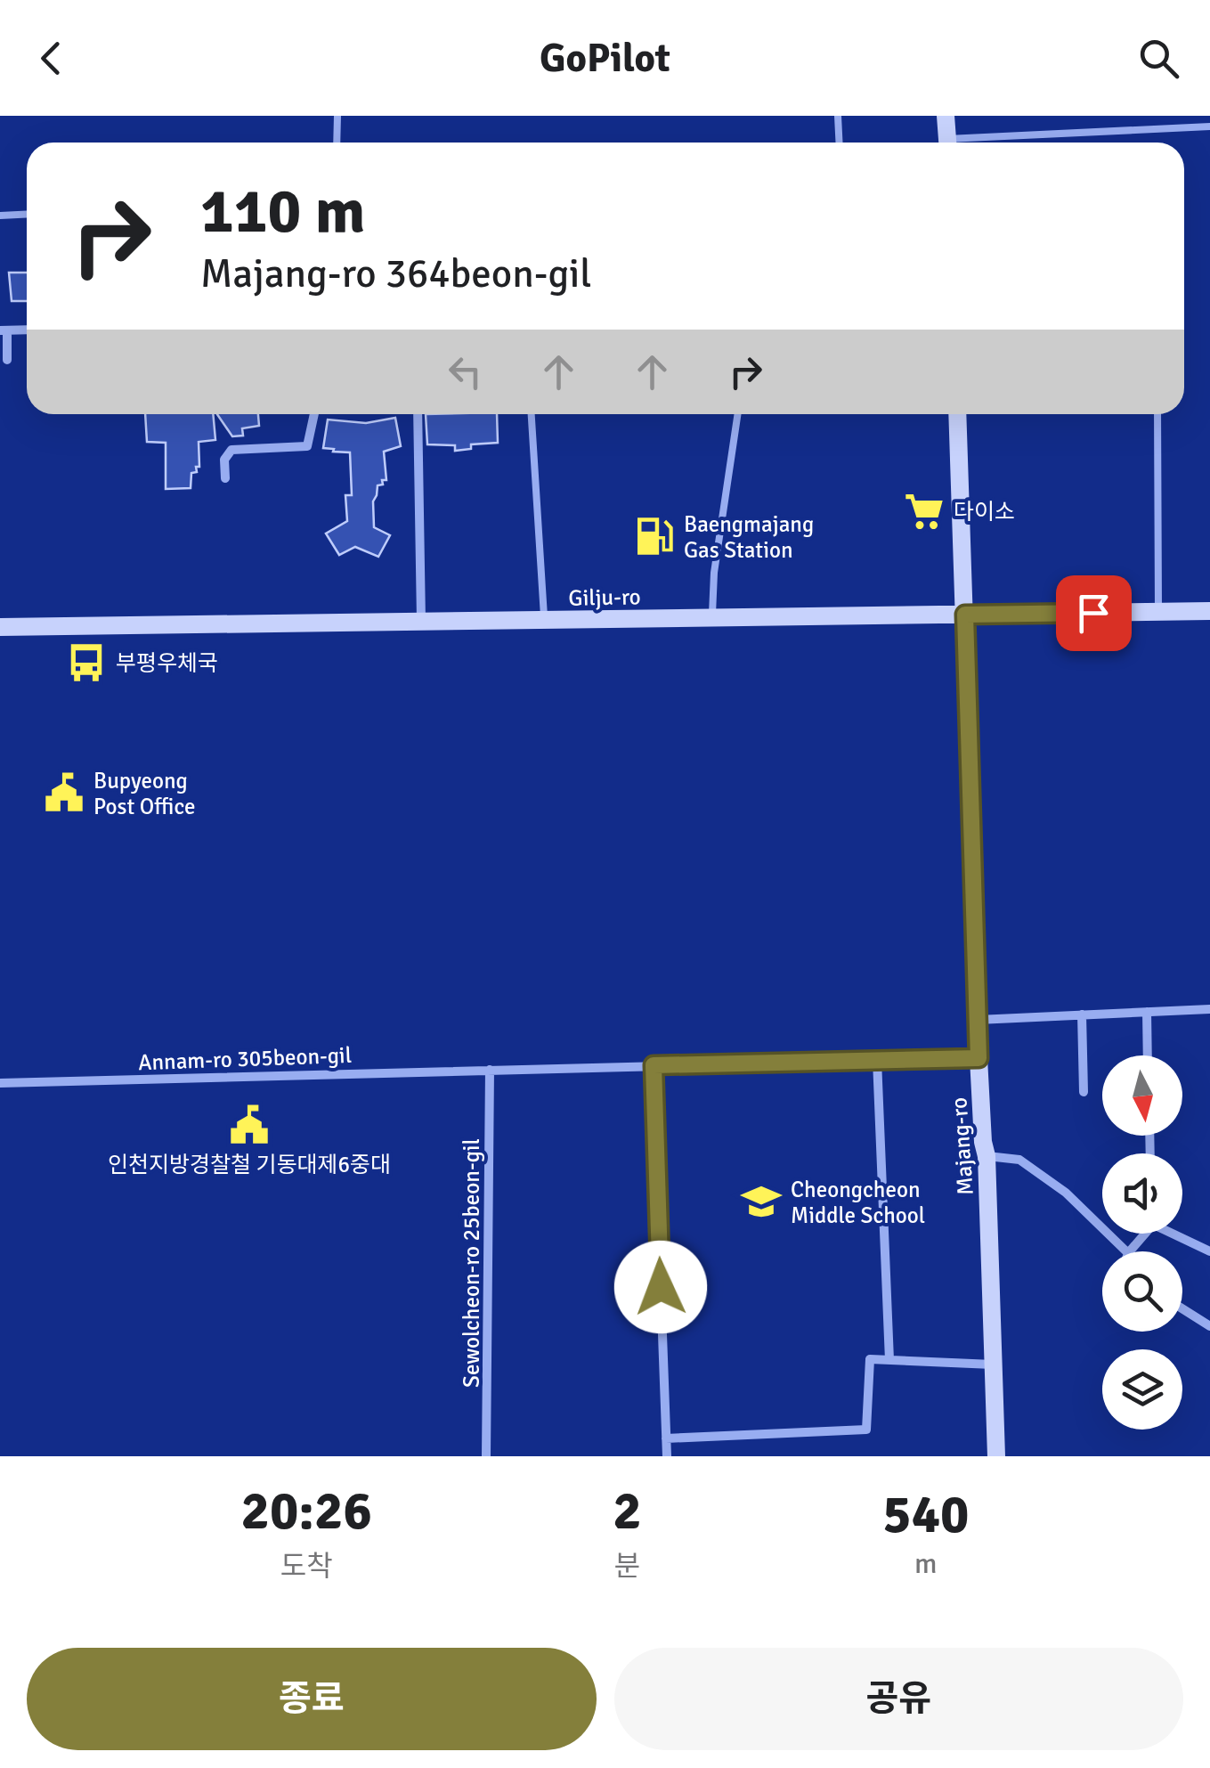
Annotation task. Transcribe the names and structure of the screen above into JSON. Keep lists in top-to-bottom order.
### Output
{
  "streets": {
    "main road": ["Gilju-ro", "Majang-ro"],
    "street": ["Annam-ro 305beon-gil", "Sewolcheon-ro 25beon-gil"]
  },
  "crossings": [
    ["Gilju-ro", "Majang-ro"],
    ["Annam-ro 305beon-gil", "Majang-ro"],
    ["Annam-ro 305beon-gil", "Sewolcheon-ro 25beon-gil"]
  ],
  "places": {
    "supermarket": ["다이소"],
    "fuel station": ["Baengmajang Gas Station"],
    "bus stop": ["부평우체국"],
    "public building": ["Bupyeong Post Office", "인천지방경찰철 기동대제6중대"],
    "school or university": ["Cheongcheon Middle School"]
  },
  "north": "bottom",
  "page": {
    "header": "GoPilot",
    "turn": ["110 m", "Majang-ro 364beon-gil"],
    "eta": [
      "20:26",
      "도착",
      "2",
      "분",
      "540",
      "m"
    ],
    "buttons": ["종료", "공유"]
  }
}
